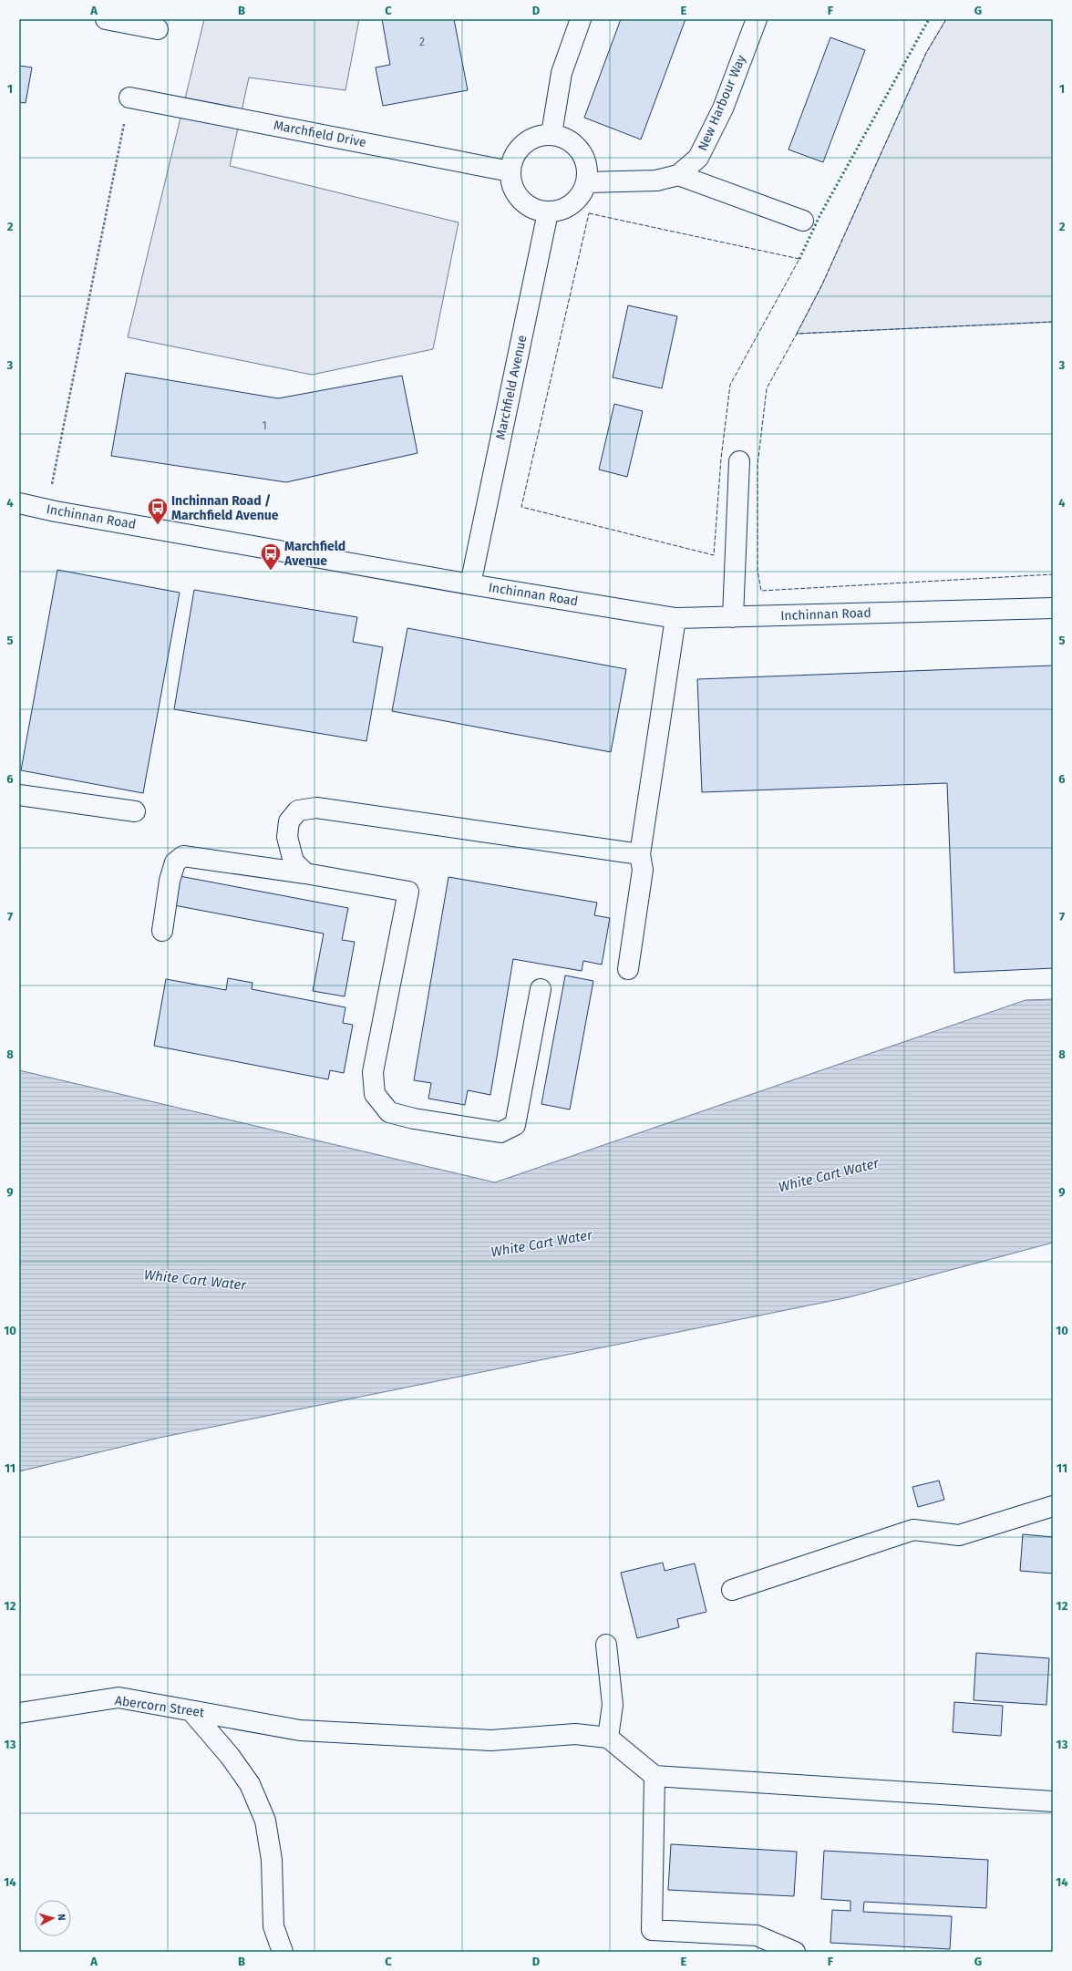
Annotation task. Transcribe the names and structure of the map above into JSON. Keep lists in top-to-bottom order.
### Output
{
  "streets": {
    "street": [
      "New Harbour Way",
      "Marchfield Drive",
      "Marchfield Avenue",
      "Inchinnan Road",
      "Abercorn Street"
    ]
  },
  "crossings": [
    ["New Harbour Way", "Marchfield Drive"],
    ["New Harbour Way", "Marchfield Avenue"],
    ["Marchfield Drive", "Marchfield Avenue"],
    ["Marchfield Avenue", "Inchinnan Road"]
  ],
  "water": ["White Cart Water"],
  "places": {
    "bus stop": ["Inchinnan Road / Marchfield Avenue", "Marchfield Avenue"]
  },
  "house_numbers": ["2", "1"],
  "north": "right",
  "grid": {
    "columns": [
      "A",
      "B",
      "C",
      "D",
      "E",
      "F",
      "G"
    ],
    "rows": [
      "1",
      "2",
      "3",
      "4",
      "5",
      "6",
      "7",
      "8",
      "9",
      "10",
      "11",
      "12",
      "13",
      "14"
    ]
  }
}
